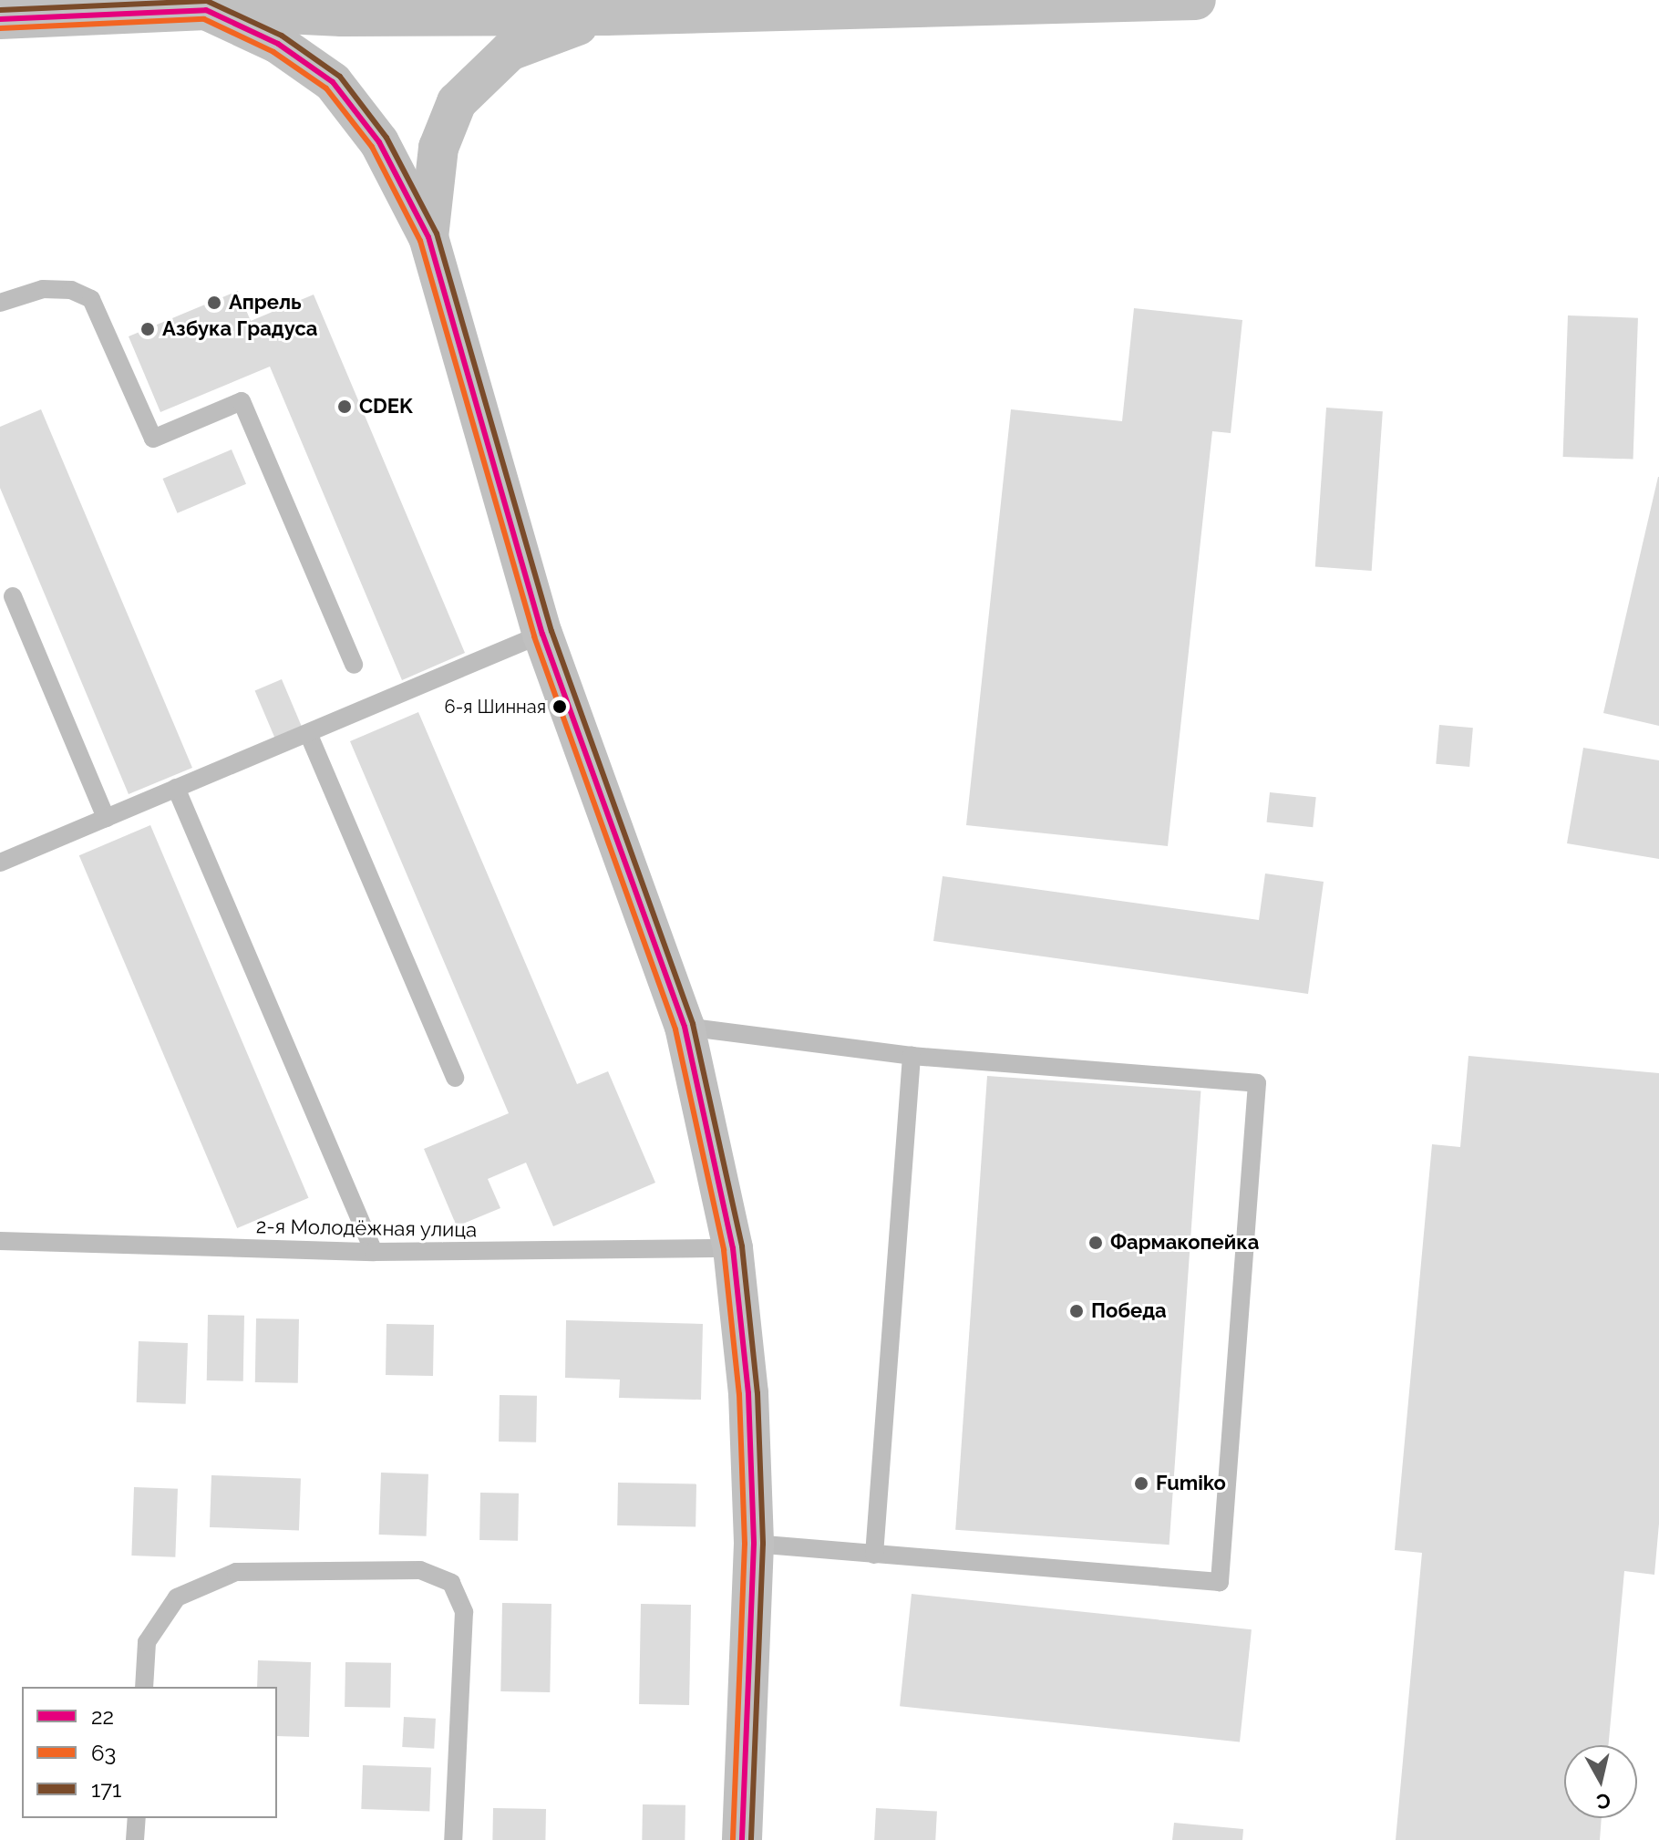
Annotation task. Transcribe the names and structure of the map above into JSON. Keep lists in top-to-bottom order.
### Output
{
  "streets": {
    "lane": ["2-я Молодёжная улица"]
  },
  "places": [
    "Апрель",
    "Азбука Градуса",
    "CDEK",
    "6-я Шинная",
    "Фармакопейка",
    "Победа",
    "Fumiko"
  ],
  "lines": ["transit line 171", "transit line 22", "transit line 63"],
  "legend": ["22", "63", "171"],
  "north": "bottom"
}
